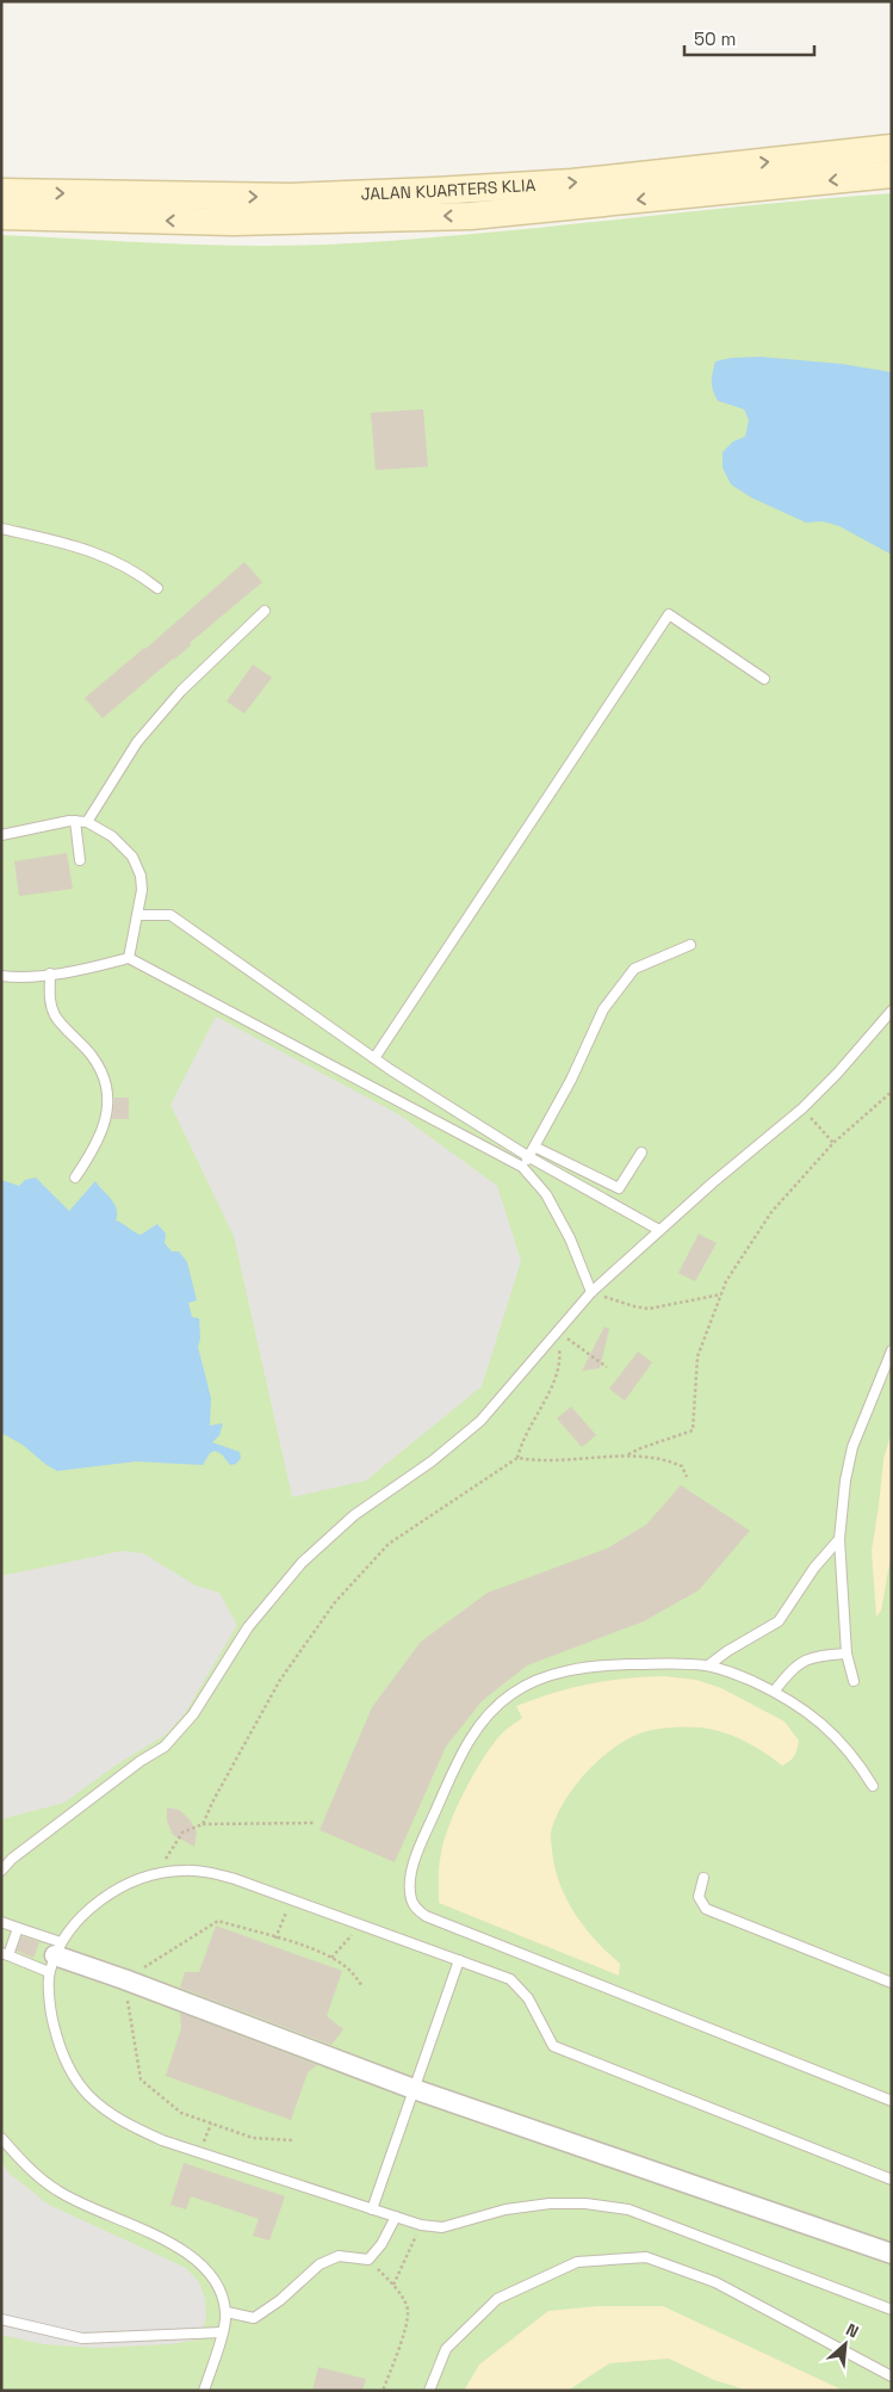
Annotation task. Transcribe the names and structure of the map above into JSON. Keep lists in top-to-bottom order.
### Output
{
  "streets": {
    "main road": ["JALAN KUARTERS KLIA"]
  },
  "scale_bar": "50 m",
  "north": "top right"
}
